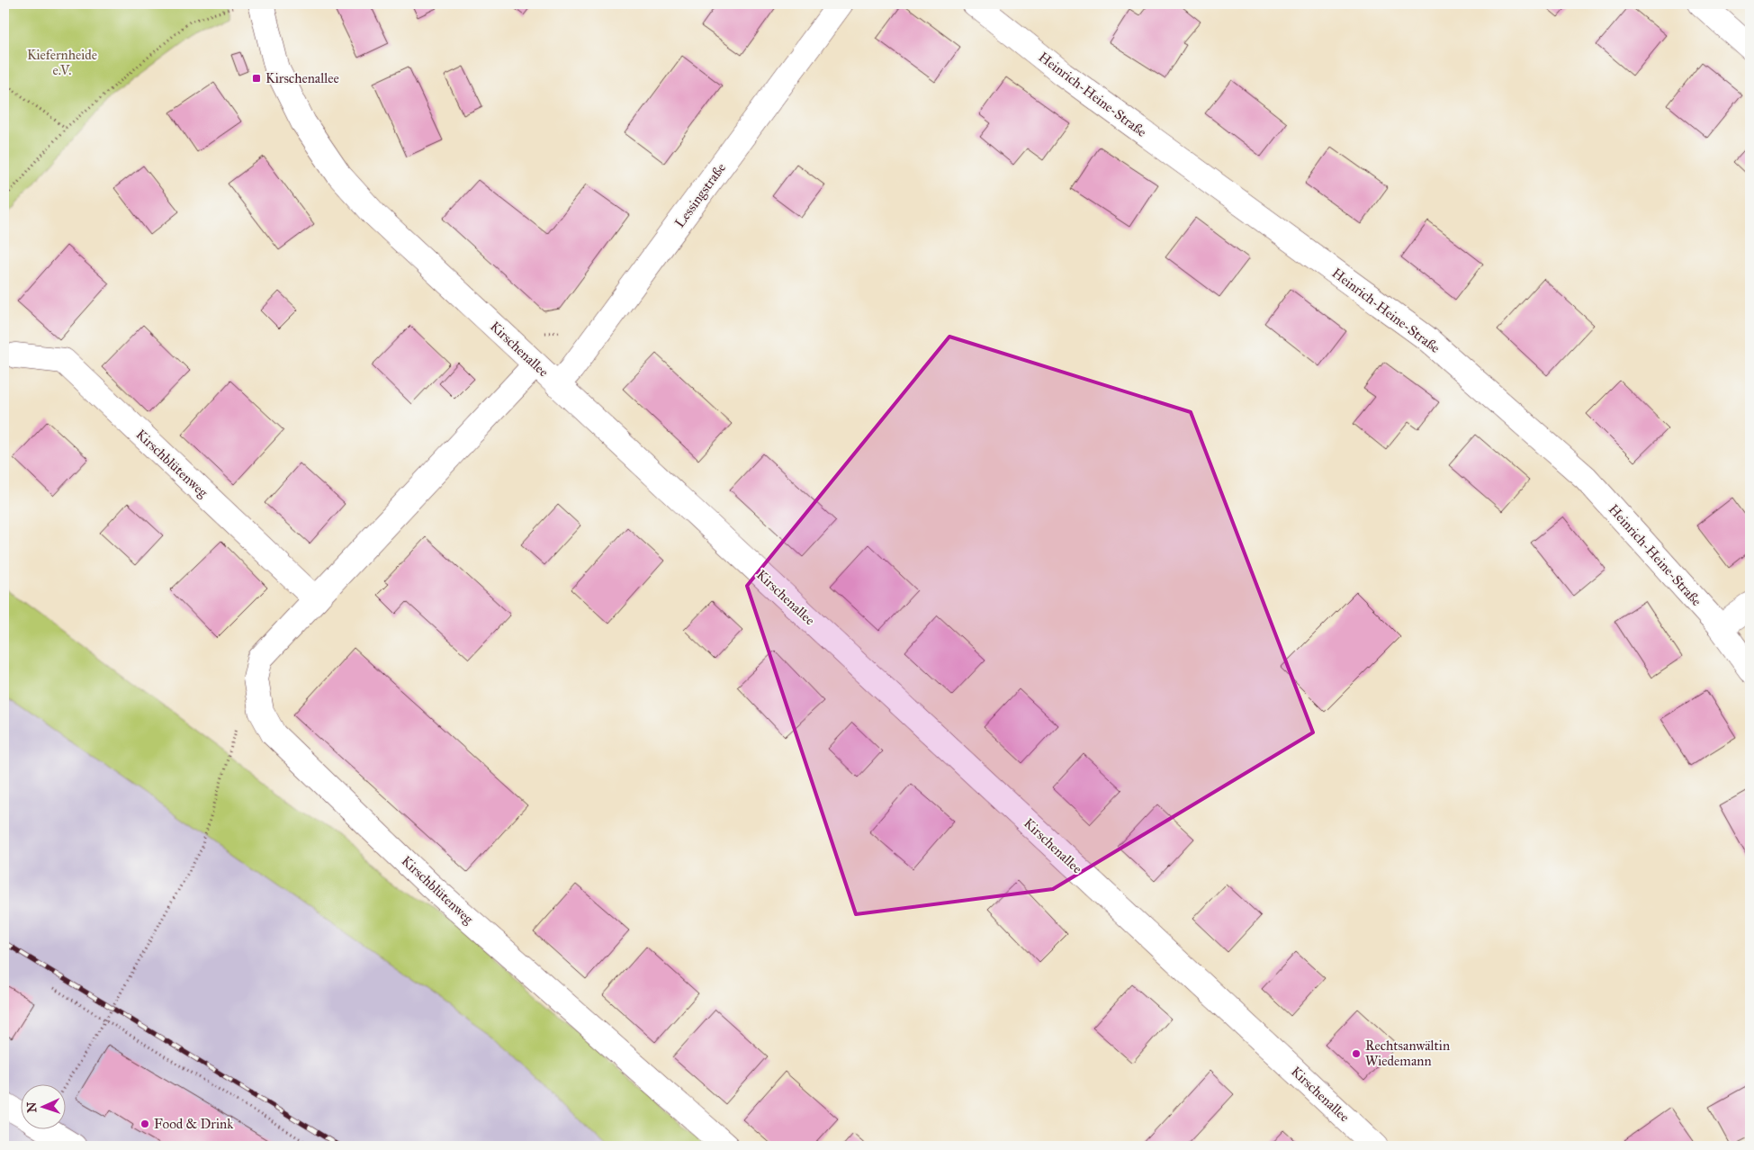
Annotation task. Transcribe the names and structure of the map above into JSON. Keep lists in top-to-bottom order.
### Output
{
  "streets": {
    "street": [
      "Heinrich-Heine-Straße",
      "Lessingstraße",
      "Kirschenallee",
      "Kirschblütenweg"
    ]
  },
  "crossings": [
    ["Lessingstraße", "Kirschenallee"],
    ["Kirschenallee", "Kirschblütenweg"]
  ],
  "parks": ["Kiefernheide e.V."],
  "places": {
    "transit": ["Kirschenallee"],
    "other": ["Rechtsanwältin Wiedemann", "Food & Drink"]
  },
  "north": "left"
}
